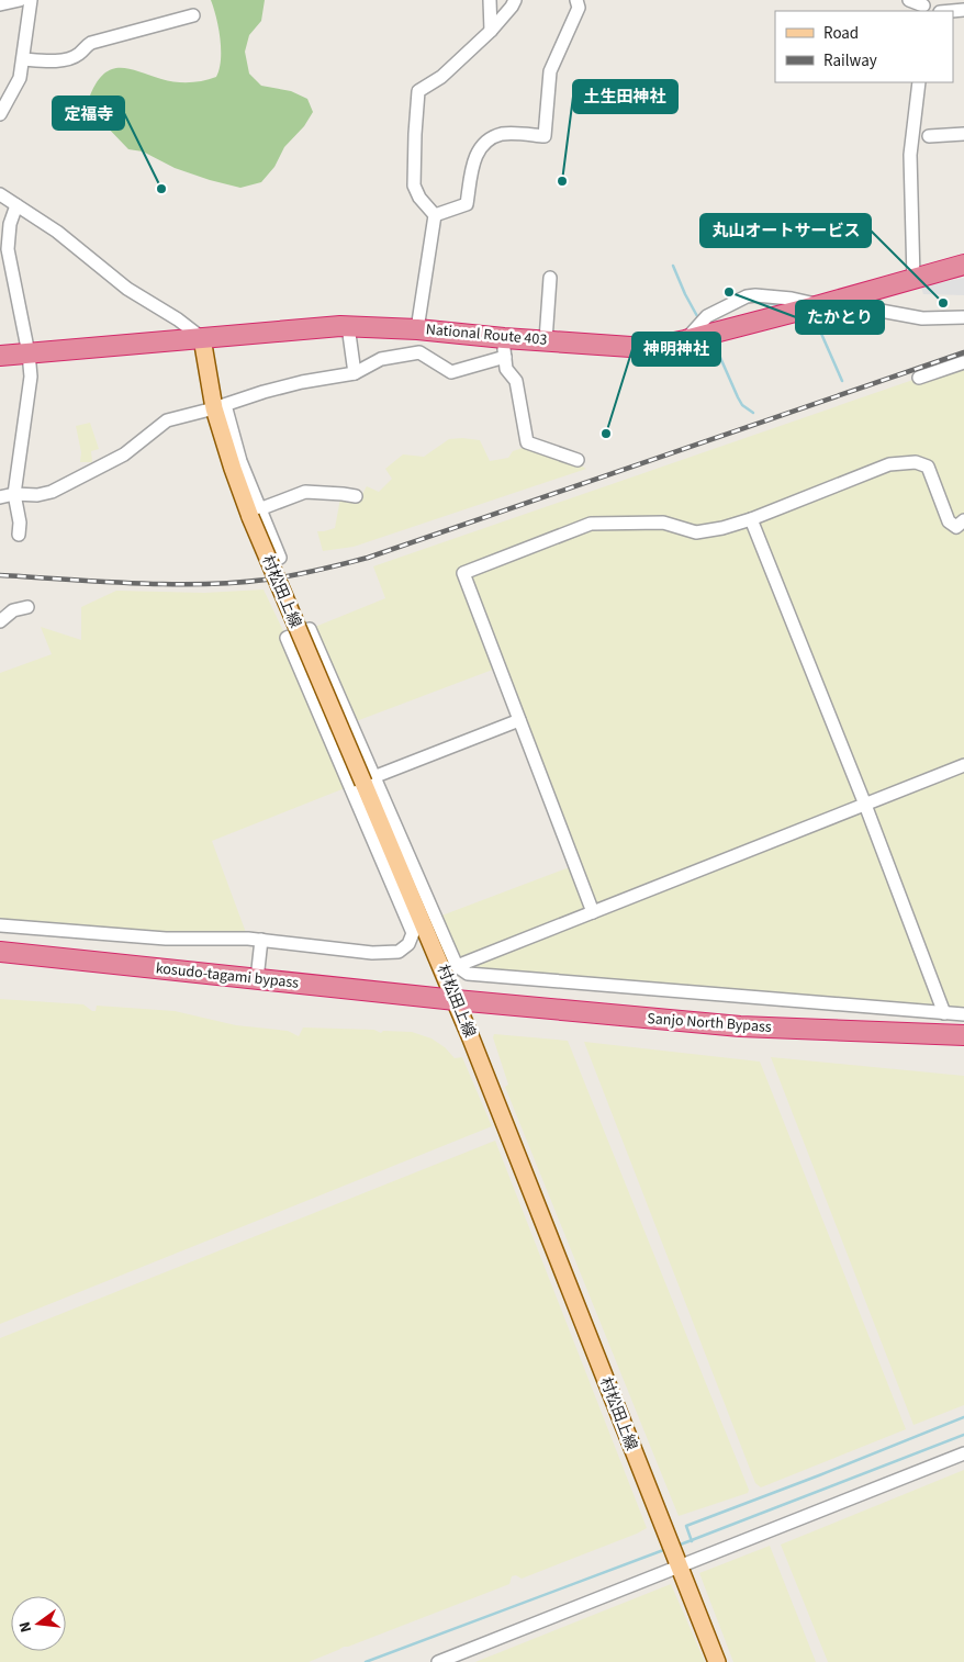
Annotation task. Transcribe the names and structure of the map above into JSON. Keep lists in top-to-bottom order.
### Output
{
  "streets": {
    "highway": ["National Route 403", "kosudo-tagami bypass", "Sanjo North Bypass"],
    "main road": ["村松田上線"]
  },
  "crossings": [
    ["National Route 403", "村松田上線"],
    ["村松田上線", "kosudo-tagami bypass"],
    ["村松田上線", "Sanjo North Bypass"],
    ["kosudo-tagami bypass", "Sanjo North Bypass"]
  ],
  "places": [
    "土生田神社",
    "定福寺",
    "たかとり",
    "丸山オートサービス",
    "神明神社"
  ],
  "legend": ["Road", "Railway"],
  "north": "left"
}
